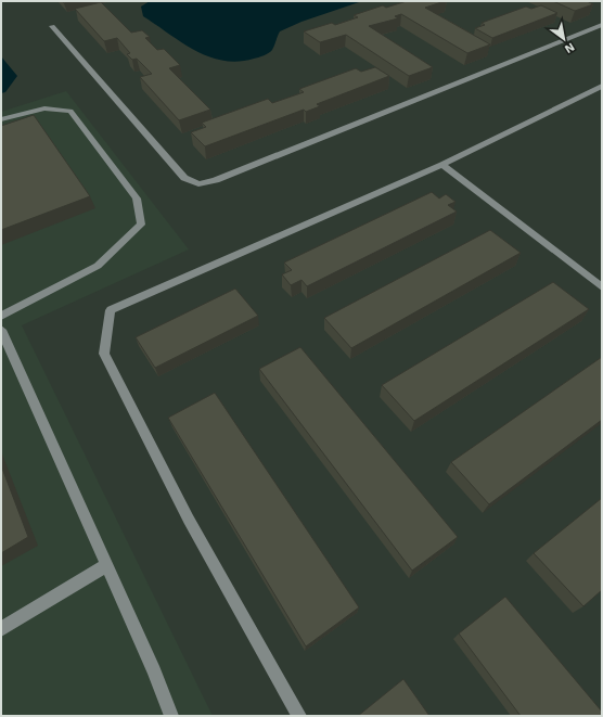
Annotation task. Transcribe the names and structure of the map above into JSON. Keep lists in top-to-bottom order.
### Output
{
  "north": "bottom right"
}
